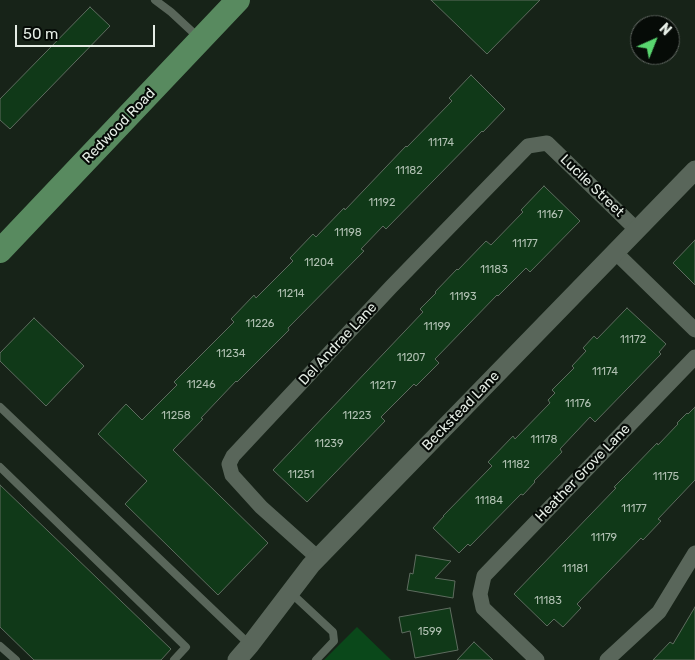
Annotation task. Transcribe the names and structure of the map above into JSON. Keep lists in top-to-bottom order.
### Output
{
  "streets": {
    "main road": ["Redwood Road"],
    "street": [
      "Lucile Street",
      "Del Andrae Lane",
      "Beckstead Lane",
      "Heather Grove Lane"
    ]
  },
  "crossings": [
    ["Lucile Street", "Del Andrae Lane"],
    ["Lucile Street", "Beckstead Lane"],
    ["Del Andrae Lane", "Beckstead Lane"]
  ],
  "house_numbers": [
    "11174",
    "11182",
    "11192",
    "11167",
    "11198",
    "11177",
    "11204",
    "11183",
    "11214",
    "11193",
    "11226",
    "11199",
    "11172",
    "11234",
    "11207",
    "11174",
    "11246",
    "11217",
    "11176",
    "11258",
    "11223",
    "11178",
    "11239",
    "11182",
    "11251",
    "11175",
    "11184",
    "11177",
    "11179",
    "11181",
    "11183",
    "1599"
  ],
  "scale_bar": "50 m",
  "north": "top right"
}
